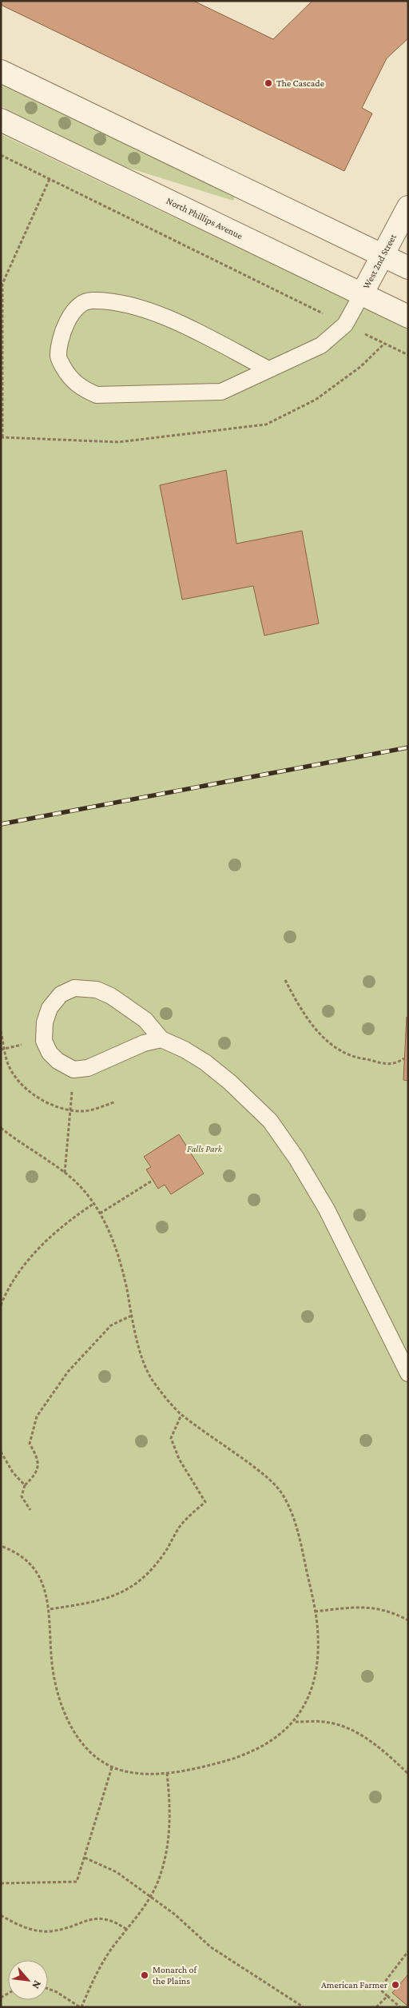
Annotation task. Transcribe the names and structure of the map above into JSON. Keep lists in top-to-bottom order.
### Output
{
  "streets": {
    "street": ["North Phillips Avenue", "West 2nd Street"]
  },
  "crossings": [
    ["North Phillips Avenue", "West 2nd Street"]
  ],
  "parks": ["Falls Park"],
  "places": ["The Cascade", "Monarch of the Plains", "American Farmer"],
  "north": "bottom right"
}
